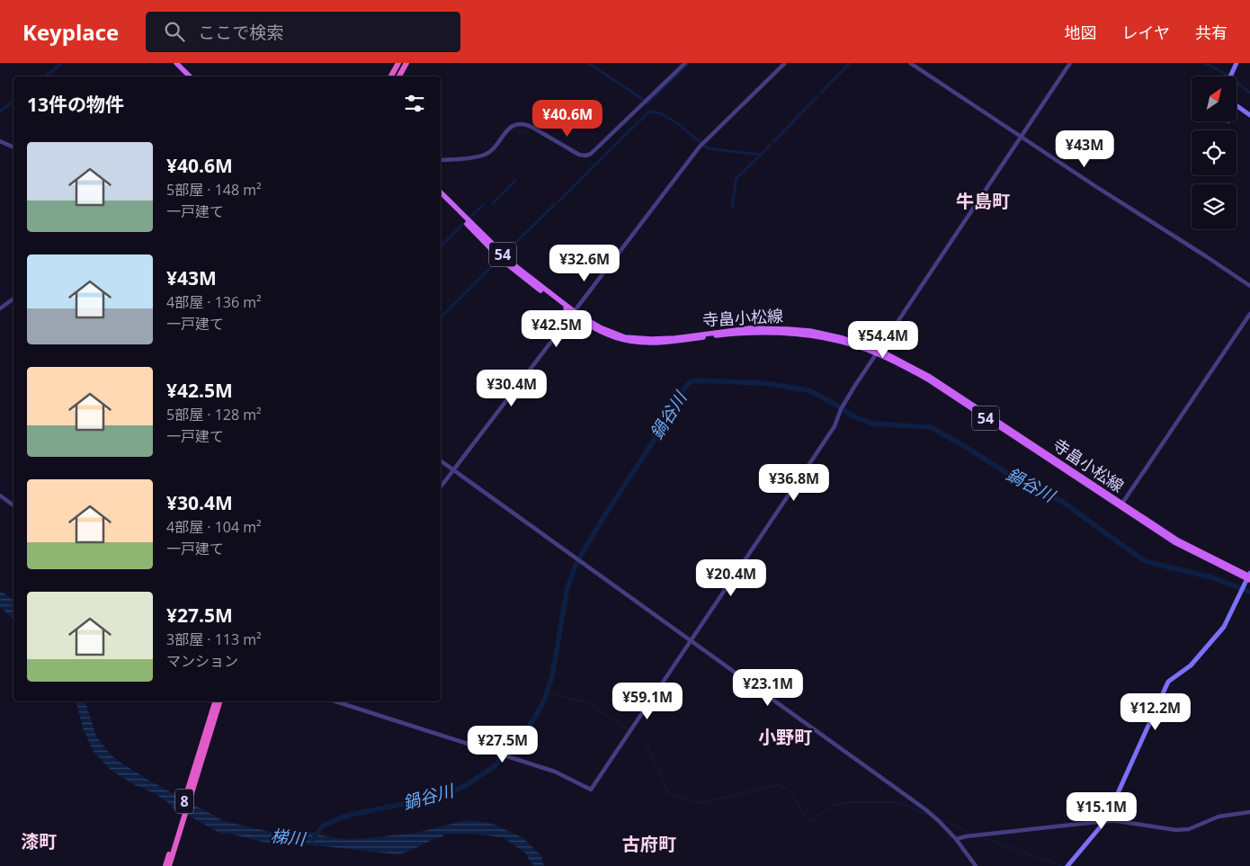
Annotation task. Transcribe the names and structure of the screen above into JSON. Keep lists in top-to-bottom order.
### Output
{
  "streets": {
    "highway": ["8"],
    "main road": ["54", "寺畠小松線"]
  },
  "districts": [
    "牛島町",
    "小野町",
    "漆町",
    "古府町"
  ],
  "water": ["鍋谷川", "梯川"],
  "north": "top right",
  "page": {
    "header": "Keyplace",
    "search": "ここで検索",
    "nav": ["地図", "レイヤ", "共有"],
    "heading": "13件の物件",
    "price": [
      "¥40.6M",
      "¥43M",
      "¥32.6M",
      "¥42.5M",
      "¥54.4M",
      "¥30.4M",
      "¥36.8M",
      "¥20.4M",
      "¥23.1M",
      "¥59.1M",
      "¥12.2M",
      "¥27.5M",
      "¥15.1M"
    ],
    "list": [
      {
        "name": "¥40.6M",
        "note": "5部屋 · 148 m² · 一戸建て"
      },
      {
        "name": "¥43M",
        "note": "4部屋 · 136 m² · 一戸建て"
      },
      {
        "name": "¥42.5M",
        "note": "5部屋 · 128 m² · 一戸建て"
      },
      {
        "name": "¥30.4M",
        "note": "4部屋 · 104 m² · 一戸建て"
      },
      {
        "name": "¥27.5M",
        "note": "3部屋 · 113 m² · マンション"
      }
    ]
  }
}
